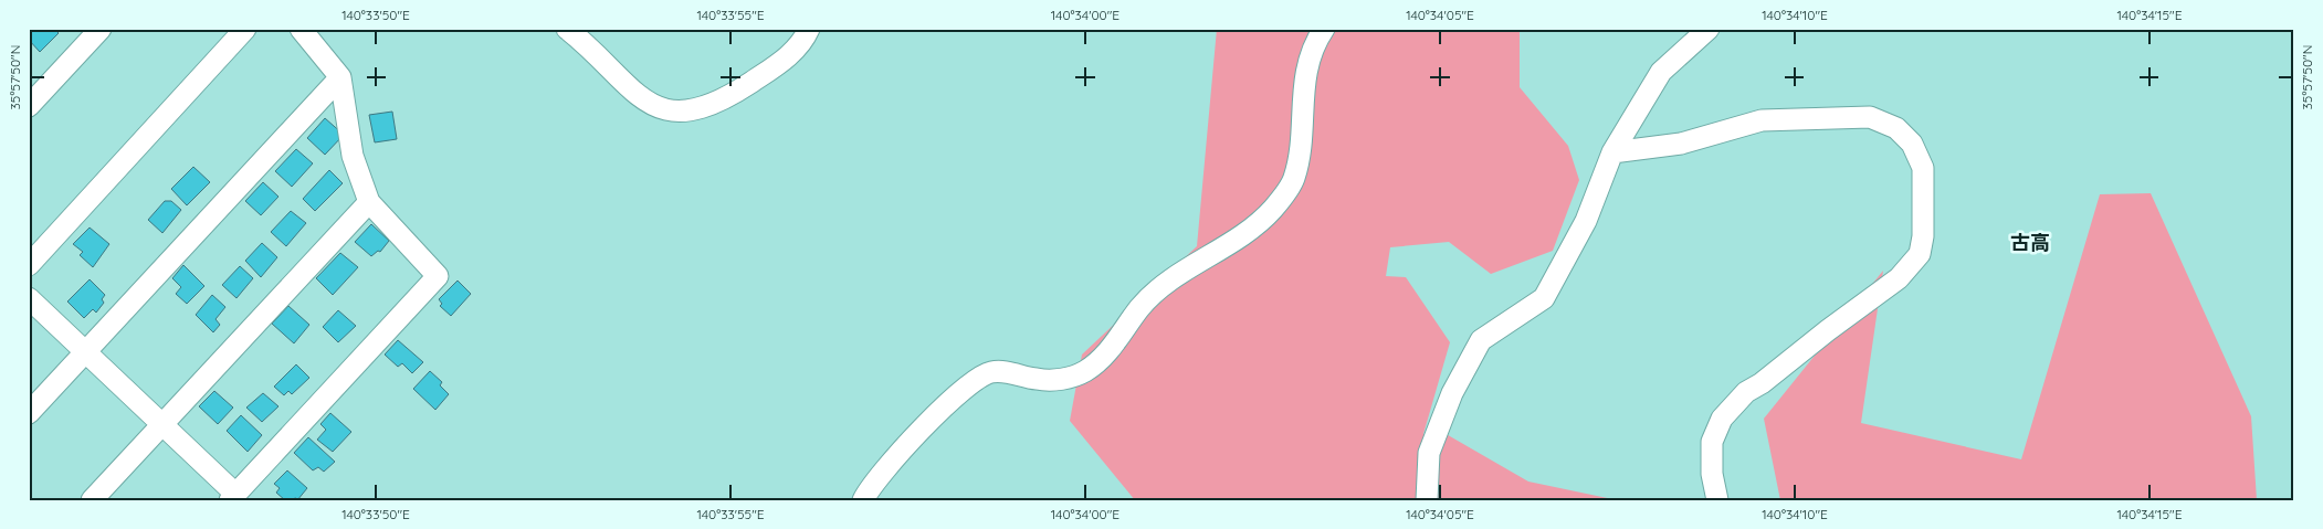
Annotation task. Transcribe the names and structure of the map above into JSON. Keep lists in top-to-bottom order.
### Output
{
  "districts": ["古高"],
  "coordinates": [
    "140°33'50\"E",
    "140°33'55\"E",
    "140°34'00\"E",
    "140°34'05\"E",
    "140°34'10\"E",
    "140°34'15\"E",
    "35°57'50\"N"
  ]
}
